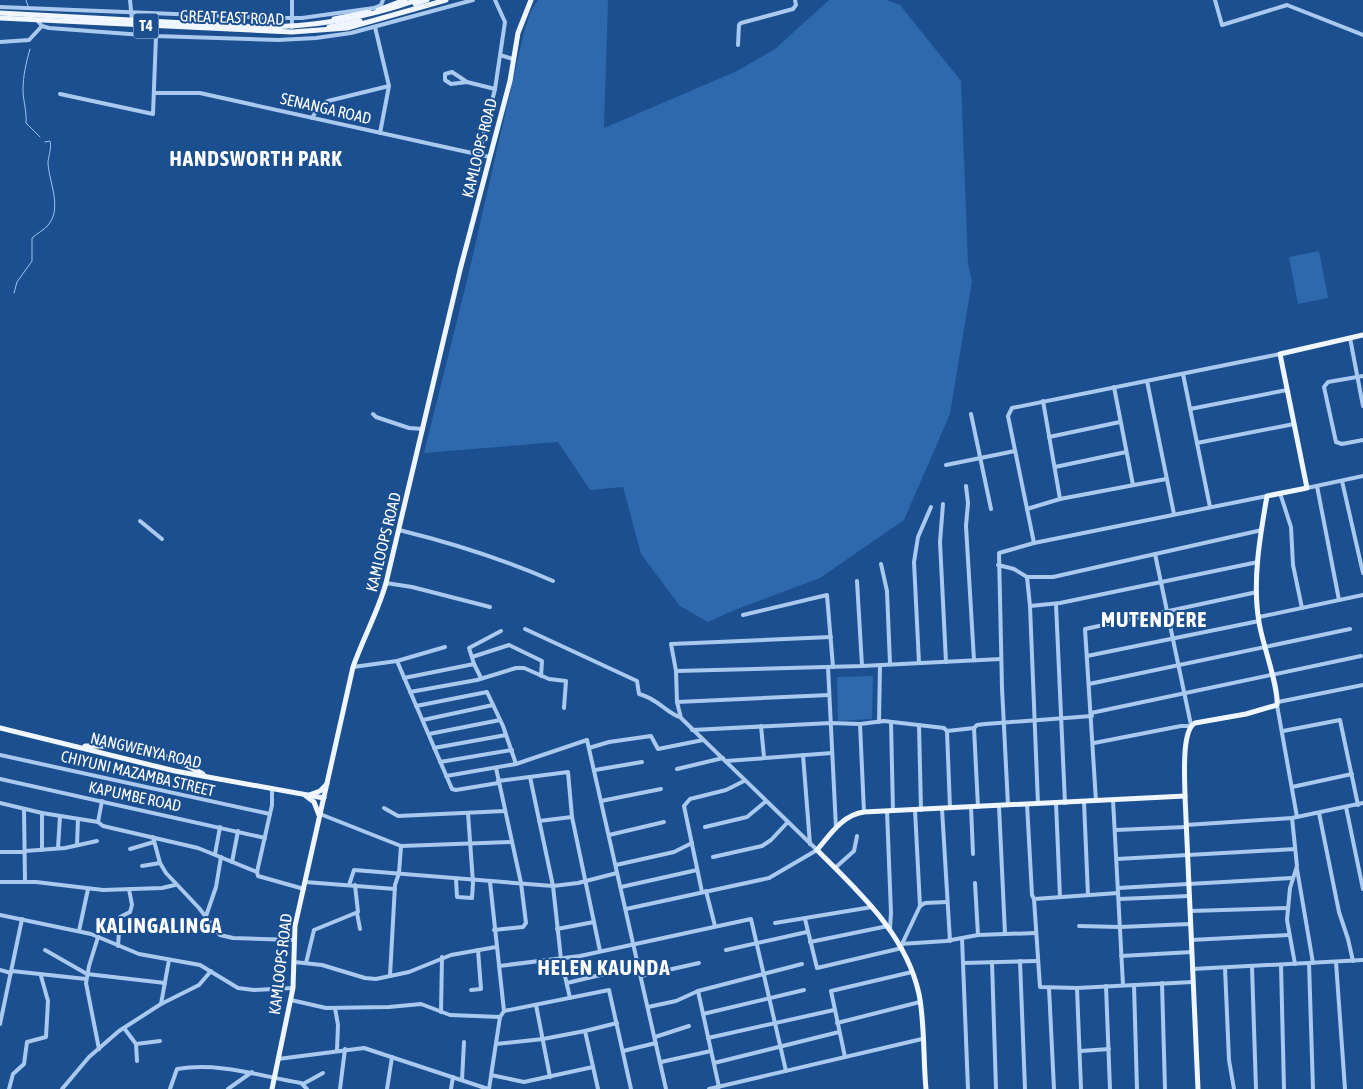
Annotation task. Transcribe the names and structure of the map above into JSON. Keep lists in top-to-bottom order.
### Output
{
  "streets": {
    "main road": [
      "GREAT EAST ROAD",
      "T4",
      "KAMLOOPS ROAD",
      "NANGWENYA ROAD"
    ],
    "street": ["SENANGA ROAD", "CHIYUNI MAZAMBA STREET", "KAPUMBE ROAD"]
  },
  "crossings": [
    ["SENANGA ROAD", "KAMLOOPS ROAD"],
    ["KAMLOOPS ROAD", "NANGWENYA ROAD"]
  ],
  "districts": [
    "HANDSWORTH PARK",
    "MUTENDERE",
    "KALINGALINGA",
    "HELEN KAUNDA"
  ]
}
